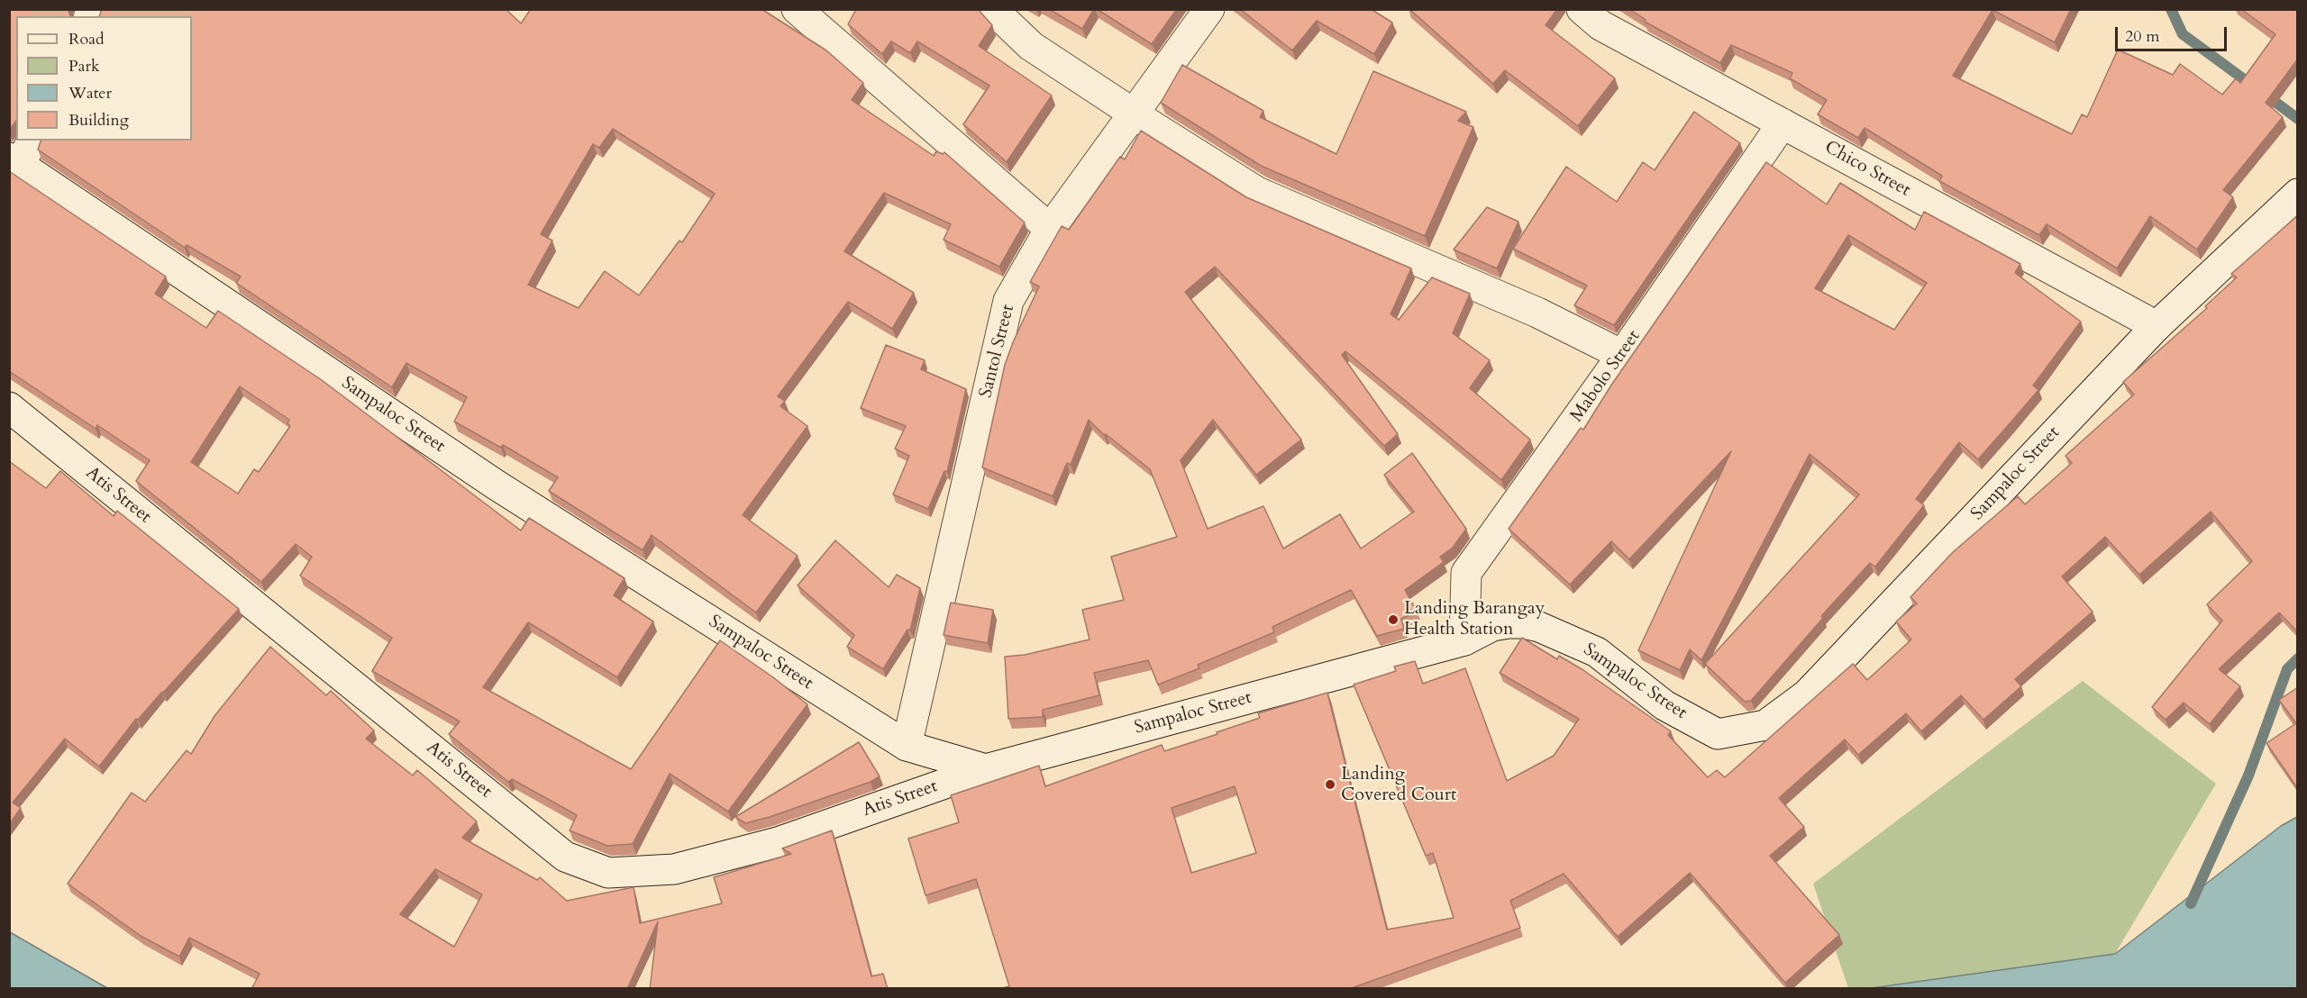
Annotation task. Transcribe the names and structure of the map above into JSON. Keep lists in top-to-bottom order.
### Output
{
  "streets": {
    "street": [
      "Chico Street",
      "Santol Street",
      "Mabolo Street",
      "Sampaloc Street",
      "Atis Street"
    ]
  },
  "crossings": [
    ["Chico Street", "Mabolo Street"],
    ["Chico Street", "Sampaloc Street"],
    ["Santol Street", "Sampaloc Street"],
    ["Mabolo Street", "Sampaloc Street"],
    ["Sampaloc Street", "Atis Street"]
  ],
  "places": ["Landing Barangay Health Station", "Landing Covered Court"],
  "legend": [
    "Road",
    "Park",
    "Water",
    "Building"
  ],
  "scale_bar": "20 m"
}
